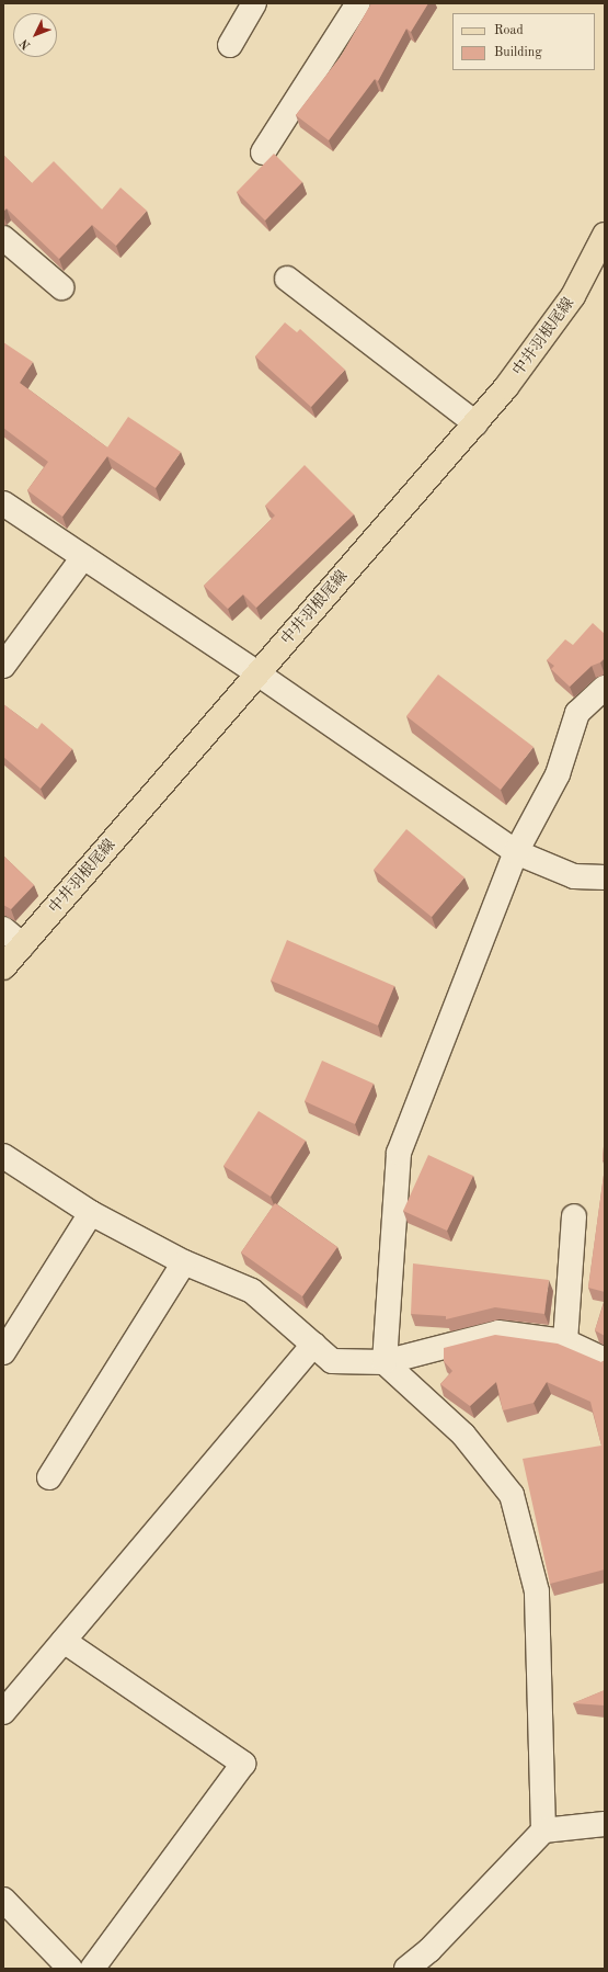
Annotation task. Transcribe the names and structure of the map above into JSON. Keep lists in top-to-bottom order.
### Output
{
  "streets": {
    "main road": ["中井羽根尾線"]
  },
  "legend": ["Road", "Building"],
  "north": "bottom left"
}
